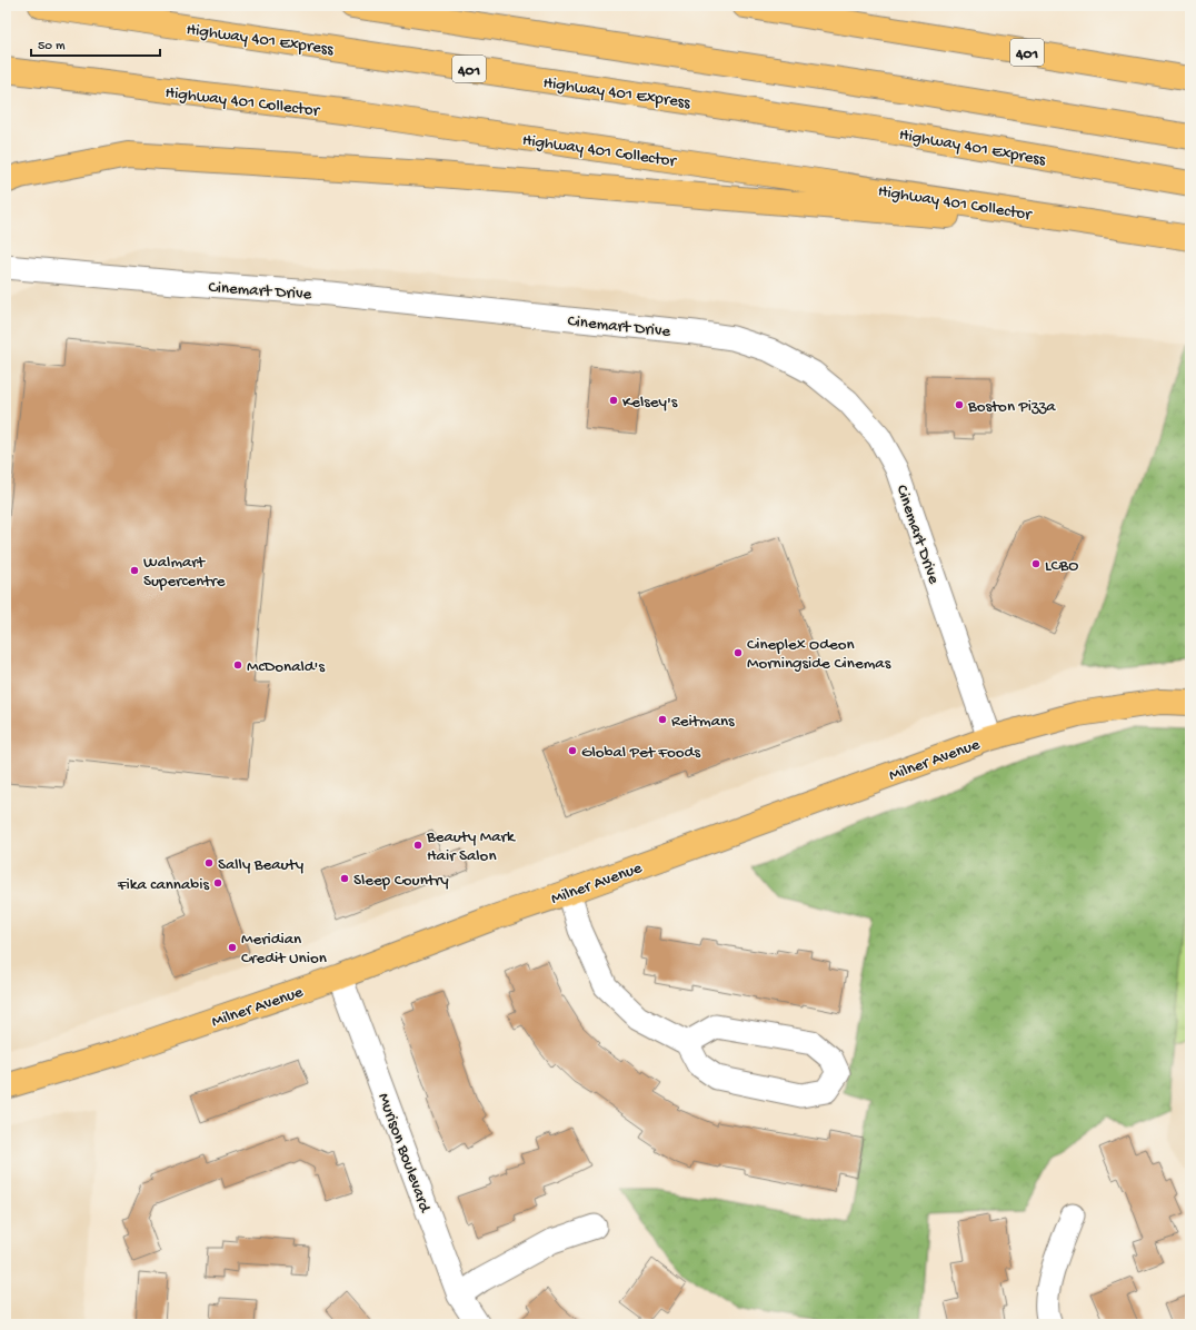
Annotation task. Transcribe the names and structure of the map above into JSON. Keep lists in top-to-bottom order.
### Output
{
  "streets": {
    "main road": [
      "Highway 401 Express",
      "401",
      "Highway 401 Collector",
      "Milner Avenue"
    ],
    "street": ["Cinemart Drive", "Murison Boulevard"]
  },
  "crossings": [
    ["Cinemart Drive", "Milner Avenue"],
    ["Milner Avenue", "Murison Boulevard"]
  ],
  "places": [
    "Kelsey's",
    "Boston Pizza",
    "LCBO",
    "Walmart Supercentre",
    "Cineplex Odeon Morningside Cinemas",
    "McDonald's",
    "Reitmans",
    "Global Pet Foods",
    "Beauty Mark Hair Salon",
    "Sally Beauty",
    "Sleep Country",
    "Fika cannabis",
    "Meridian Credit Union"
  ],
  "scale_bar": "50 m"
}
